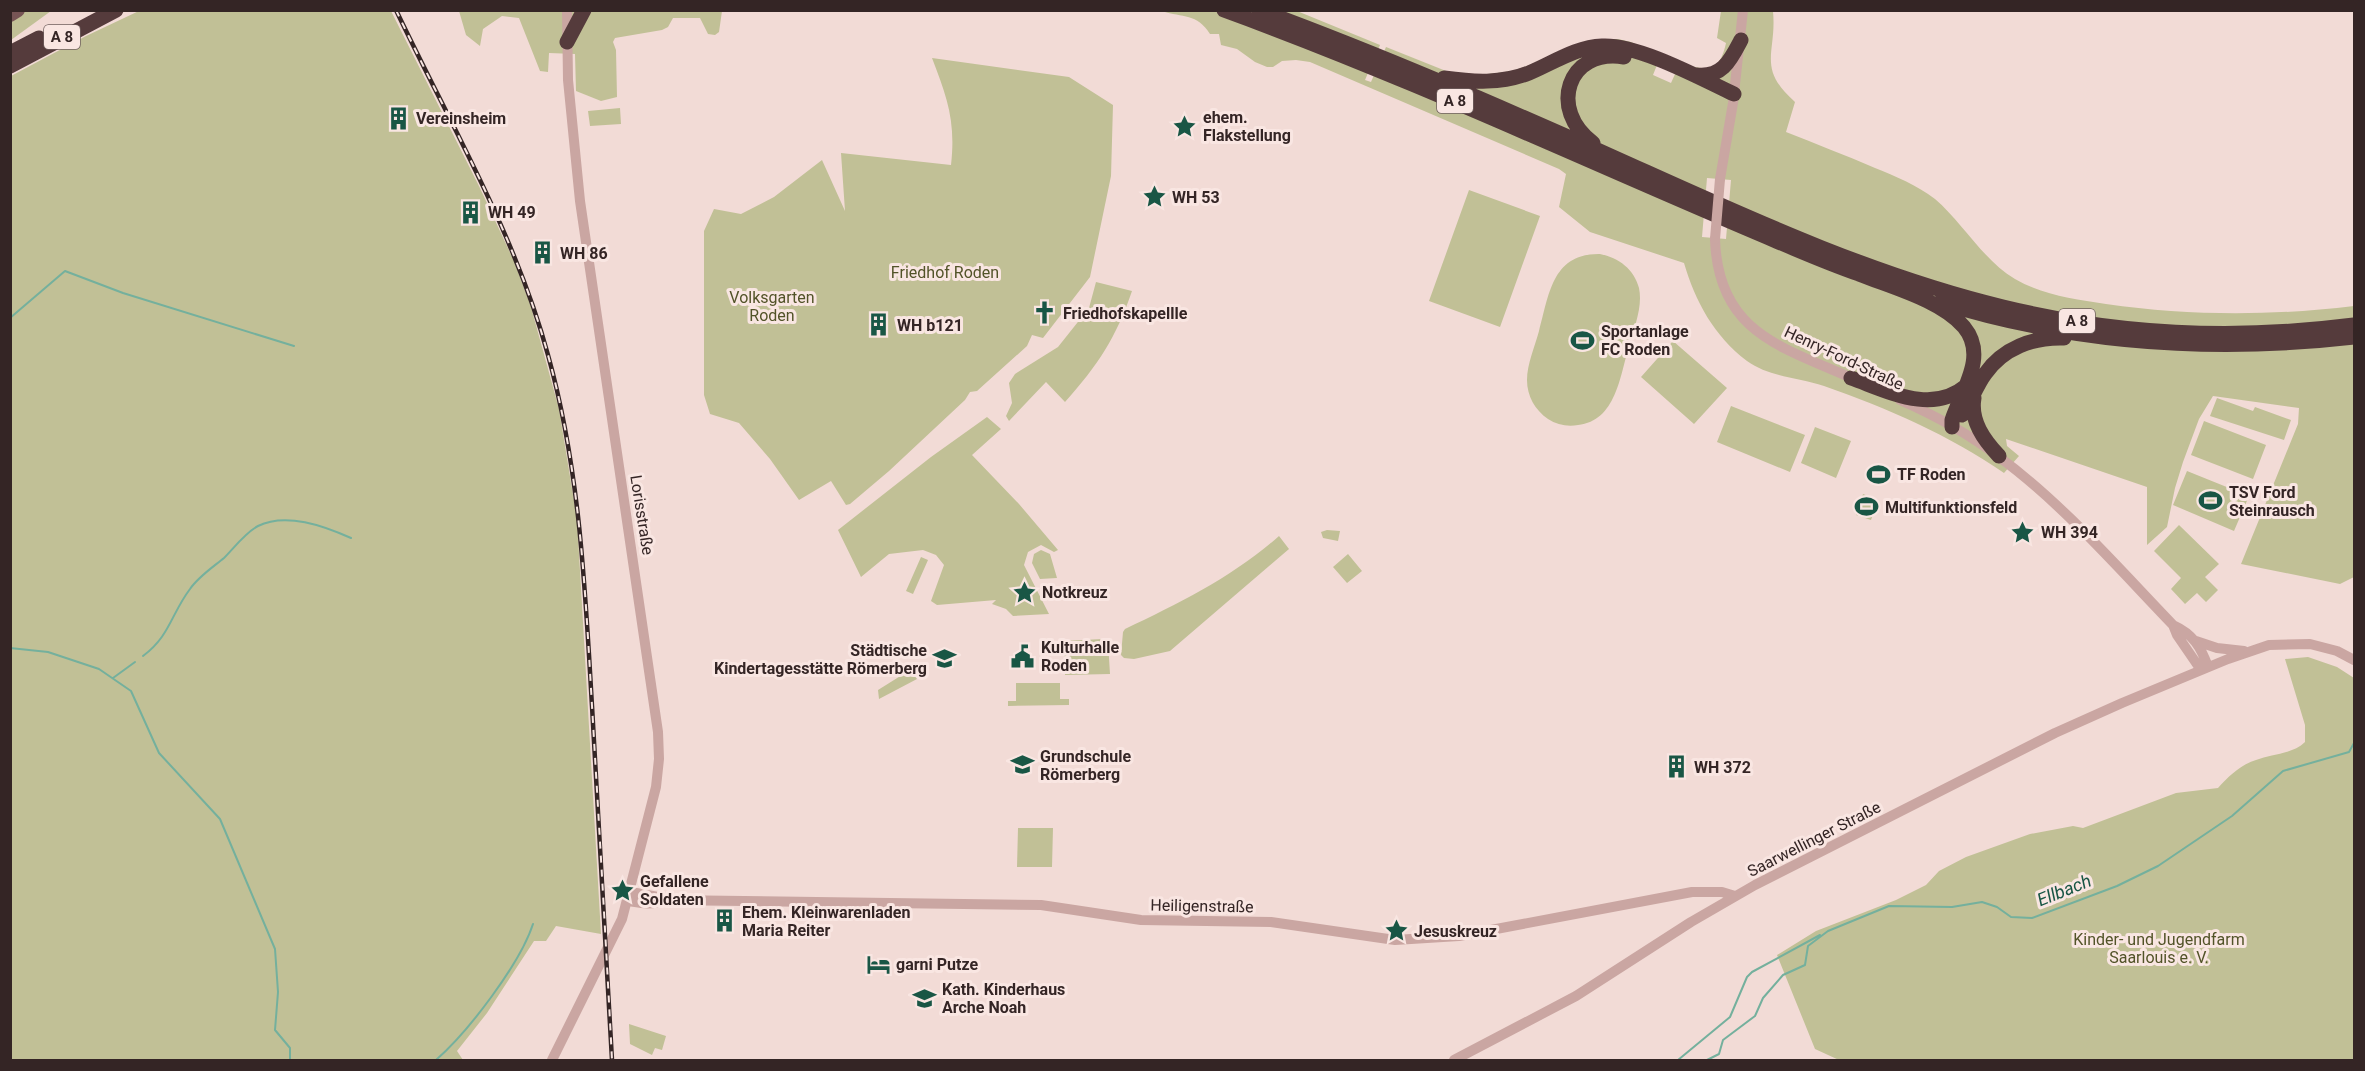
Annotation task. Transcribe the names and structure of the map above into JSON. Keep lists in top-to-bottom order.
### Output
{
  "streets": {
    "highway": ["A 8"],
    "street": [
      "Henry-Ford-Straße",
      "Lorisstraße",
      "Saarwellinger Straße",
      "Heiligenstraße"
    ]
  },
  "crossings": [
    ["Henry-Ford-Straße", "Saarwellinger Straße"],
    ["Lorisstraße", "Heiligenstraße"],
    ["Saarwellinger Straße", "Heiligenstraße"]
  ],
  "water": ["Ellbach"],
  "parks": ["Friedhof Roden", "Volksgarten Roden", "Kinder- und Jugendfarm Saarlouis e. V."],
  "places": {
    "building": [
      "Vereinsheim",
      "WH 49",
      "WH 86",
      "WH b121",
      "WH 372",
      "Ehem. Kleinwarenladen Maria Reiter"
    ],
    "place": [
      "ehem. Flakstellung",
      "WH 53",
      "WH 394",
      "Notkreuz",
      "Gefallene Soldaten",
      "Jesuskreuz"
    ],
    "church": ["Friedhofskapellle"],
    "sports": [
      "Sportanlage FC Roden",
      "TF Roden",
      "TSV Ford Steinrausch",
      "Multifunktionsfeld"
    ],
    "public building": ["Kulturhalle Roden"],
    "school or university": ["Städtische Kindertagesstätte Römerberg", "Grundschule Römerberg", "Kath. Kinderhaus Arche Noah"],
    "hotel": ["garni Putze"]
  }
}
